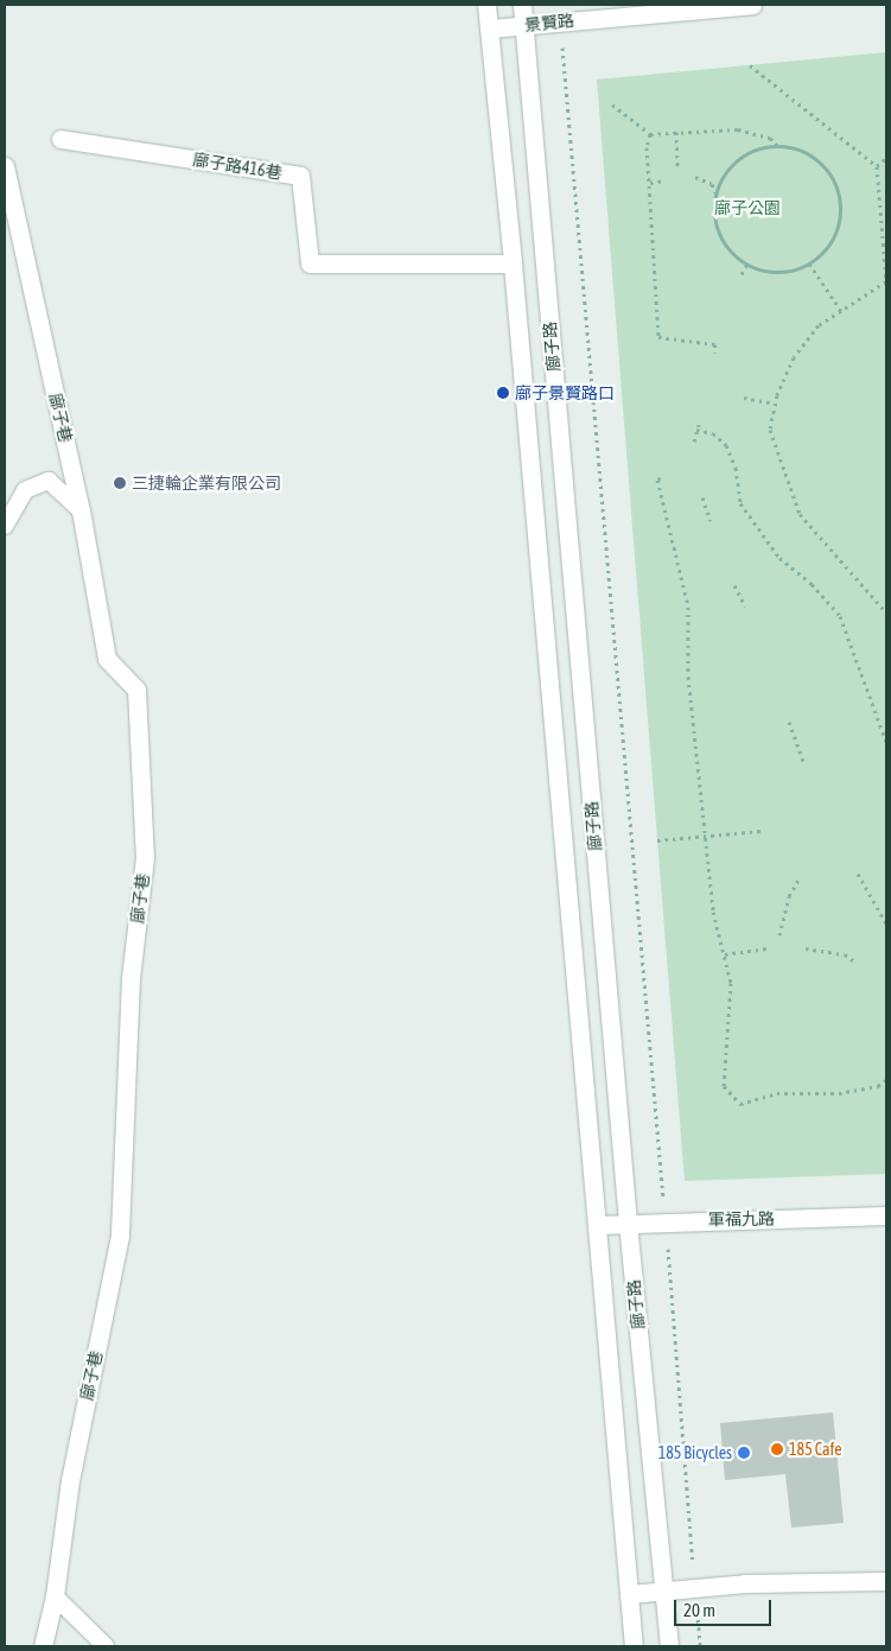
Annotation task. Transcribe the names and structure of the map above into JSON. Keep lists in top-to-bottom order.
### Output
{
  "streets": {
    "main road": [
      "景賢路",
      "廍子路416巷",
      "廍子路",
      "廍子巷",
      "軍福九路"
    ]
  },
  "crossings": [
    ["景賢路", "廍子路"],
    ["廍子路416巷", "廍子路"],
    ["廍子路", "軍福九路"]
  ],
  "parks": ["廍子公園"],
  "places": [
    "廍子景賢路口",
    "三捷輪企業有限公司",
    "185 Cafe",
    "185 Bicycles"
  ],
  "scale_bar": "20 m"
}
